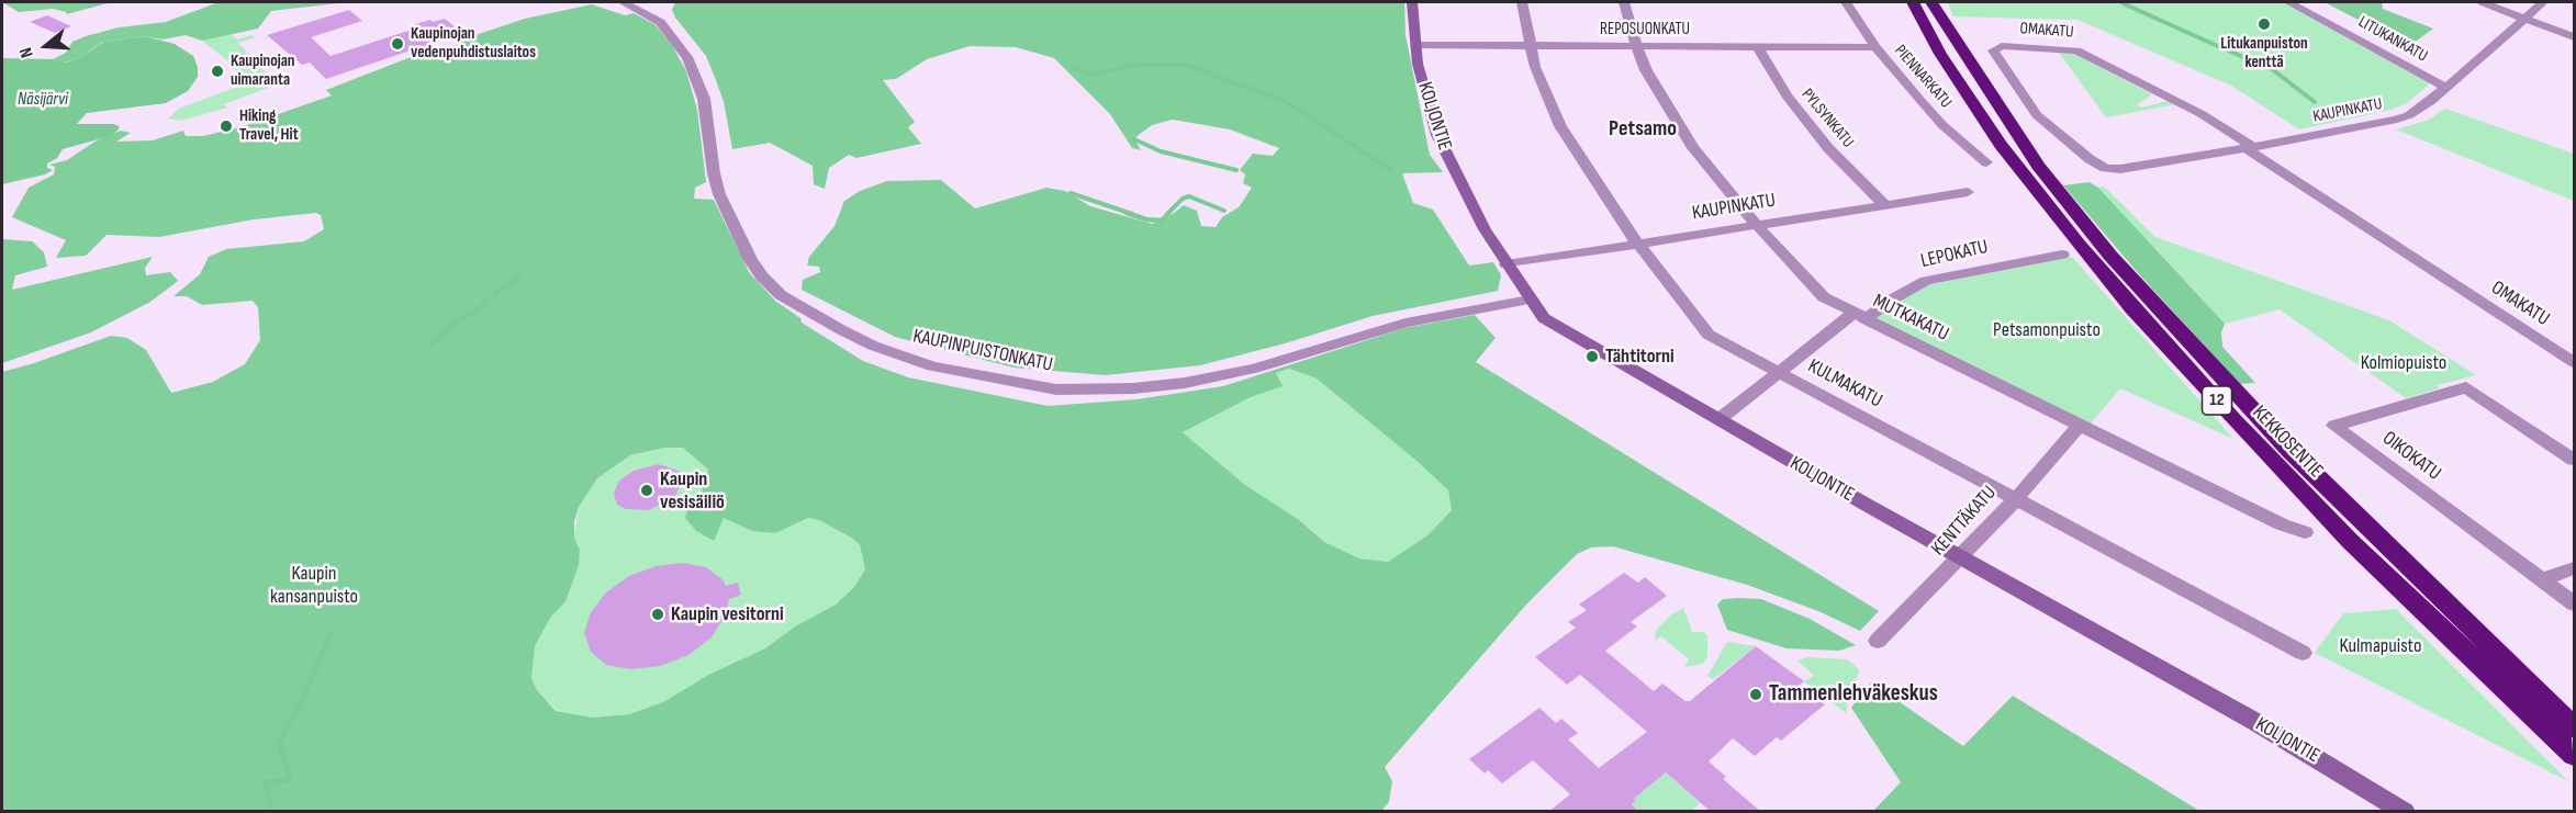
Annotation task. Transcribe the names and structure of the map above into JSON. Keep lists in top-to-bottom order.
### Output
{
  "streets": {
    "highway": ["12", "KEKKOSENTIE"],
    "street": [
      "REPOSUONKATU",
      "OMAKATU",
      "LITUKANKATU",
      "PIENNARKATU",
      "KAUPINKATU",
      "KOLJONTIE",
      "PYLSYNKATU",
      "LEPOKATU",
      "MUTKAKATU",
      "KAUPINPUISTONKATU",
      "KULMAKATU",
      "OIKOKATU",
      "KENTTÄKATU"
    ]
  },
  "crossings": [
    ["REPOSUONKATU", "PIENNARKATU"],
    ["REPOSUONKATU", "KOLJONTIE"],
    ["REPOSUONKATU", "PYLSYNKATU"],
    ["REPOSUONKATU", "MUTKAKATU"],
    ["REPOSUONKATU", "KULMAKATU"],
    ["OMAKATU", "KAUPINKATU"],
    ["LITUKANKATU", "KAUPINKATU"],
    ["KAUPINKATU", "KOLJONTIE"],
    ["KAUPINKATU", "PYLSYNKATU"],
    ["KAUPINKATU", "MUTKAKATU"],
    ["KAUPINKATU", "KULMAKATU"],
    ["KOLJONTIE", "LEPOKATU"],
    ["KOLJONTIE", "KAUPINPUISTONKATU"],
    ["KOLJONTIE", "KENTTÄKATU"],
    ["LEPOKATU", "MUTKAKATU"],
    ["LEPOKATU", "KULMAKATU"],
    ["MUTKAKATU", "KENTTÄKATU"],
    ["KULMAKATU", "KENTTÄKATU"]
  ],
  "districts": ["Petsamo"],
  "water": ["Näsijärvi"],
  "parks": [
    "Petsamonpuisto",
    "Kolmiopuisto",
    "Kaupin kansanpuisto",
    "Kulmapuisto"
  ],
  "places": [
    "Litukanpuiston kenttä",
    "Kaupinojan vedenpuhdistuslaitos",
    "Kaupinojan uimaranta",
    "Hiking Travel, Hit",
    "Tähtitorni",
    "Kaupin vesisäiliö",
    "Kaupin vesitorni",
    "Tammenlehväkeskus"
  ],
  "north": "left"
}
